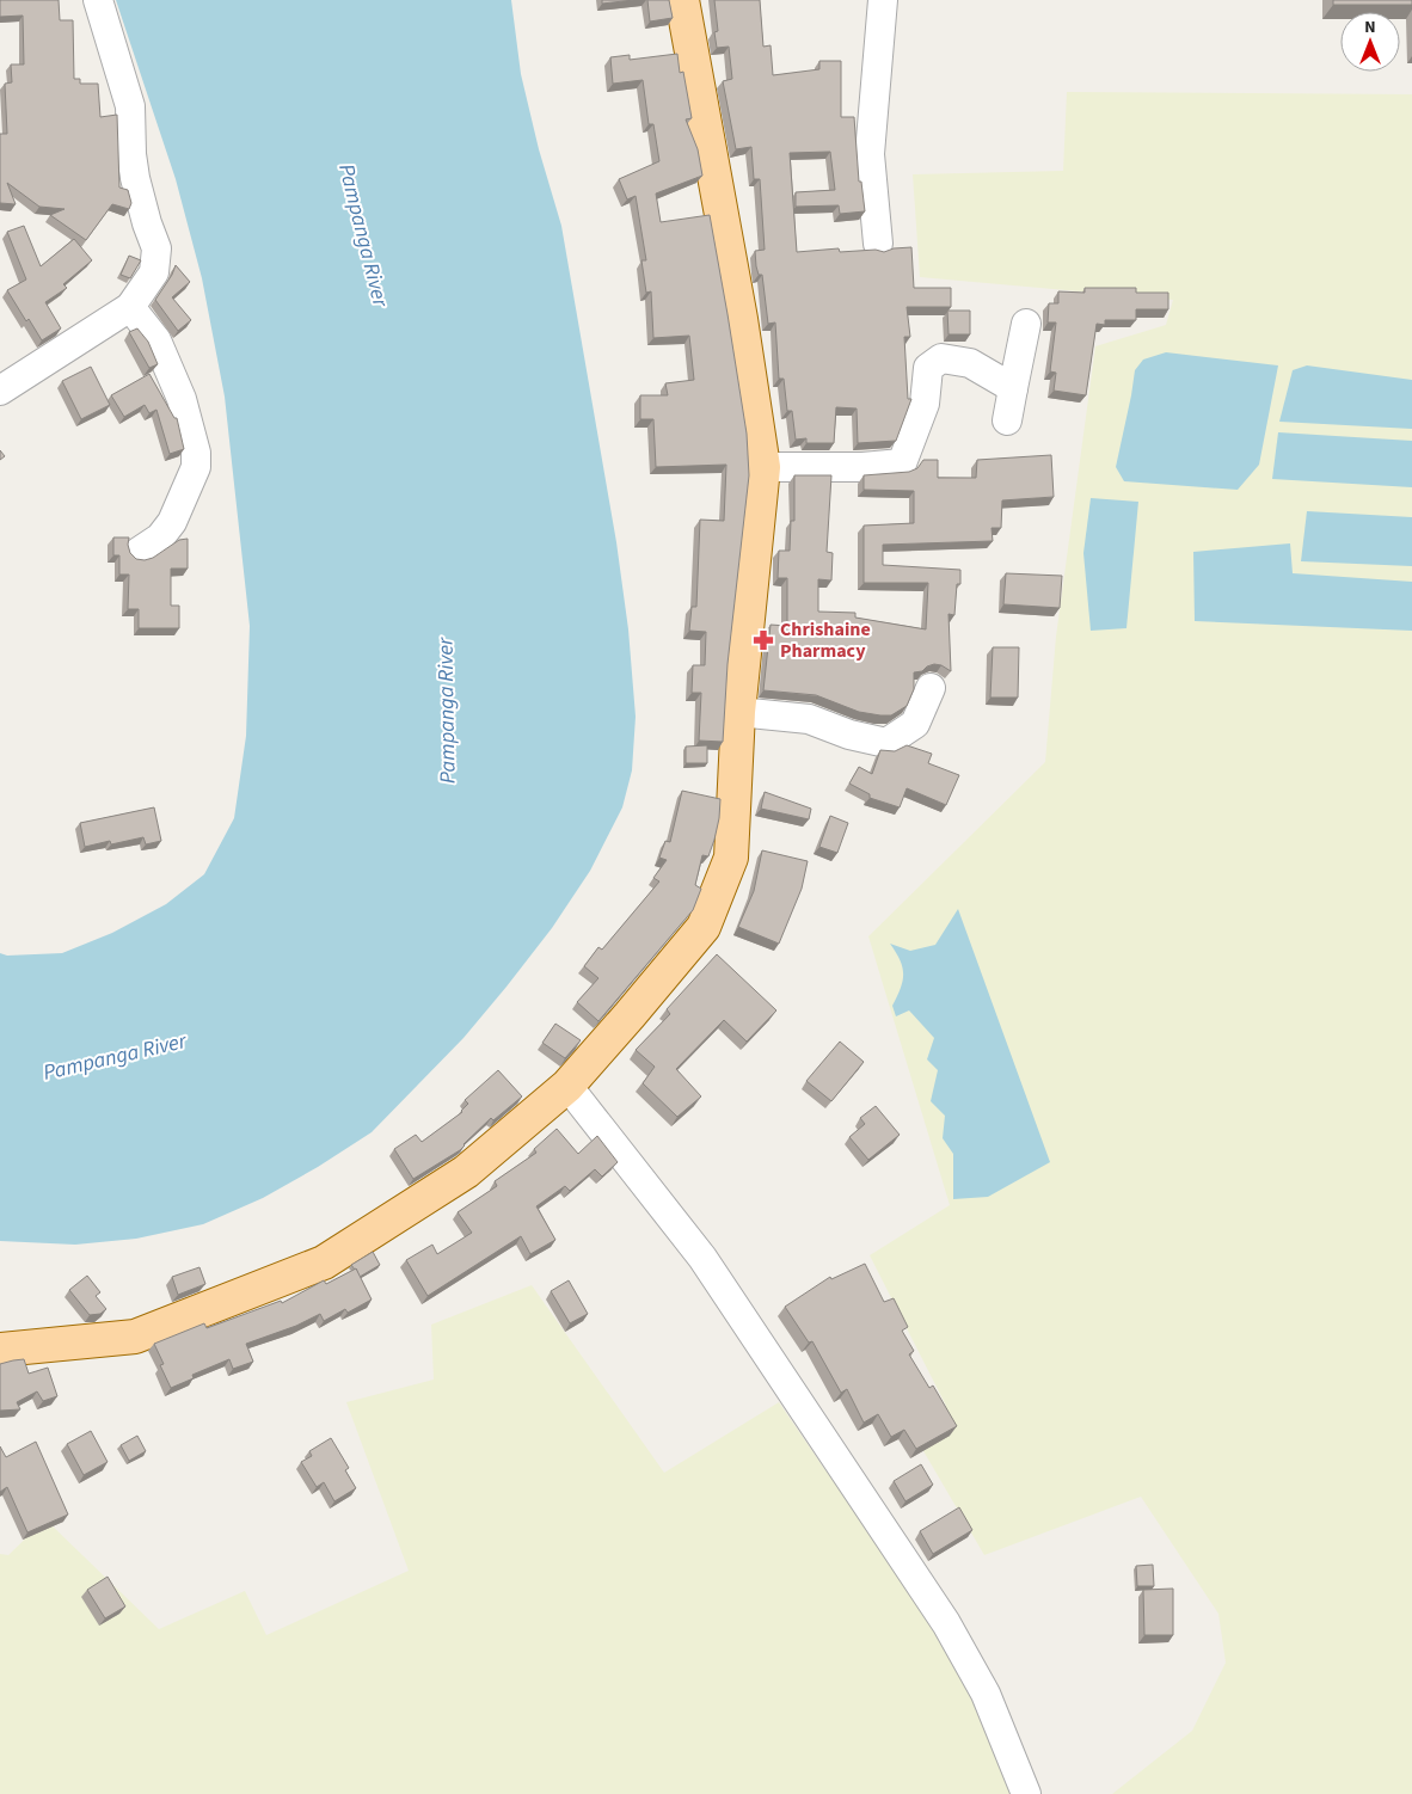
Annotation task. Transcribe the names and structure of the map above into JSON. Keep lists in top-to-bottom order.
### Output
{
  "water": ["Pampanga River"],
  "places": {
    "pharmacy": ["Chrishaine Pharmacy"]
  },
  "north": "top"
}
